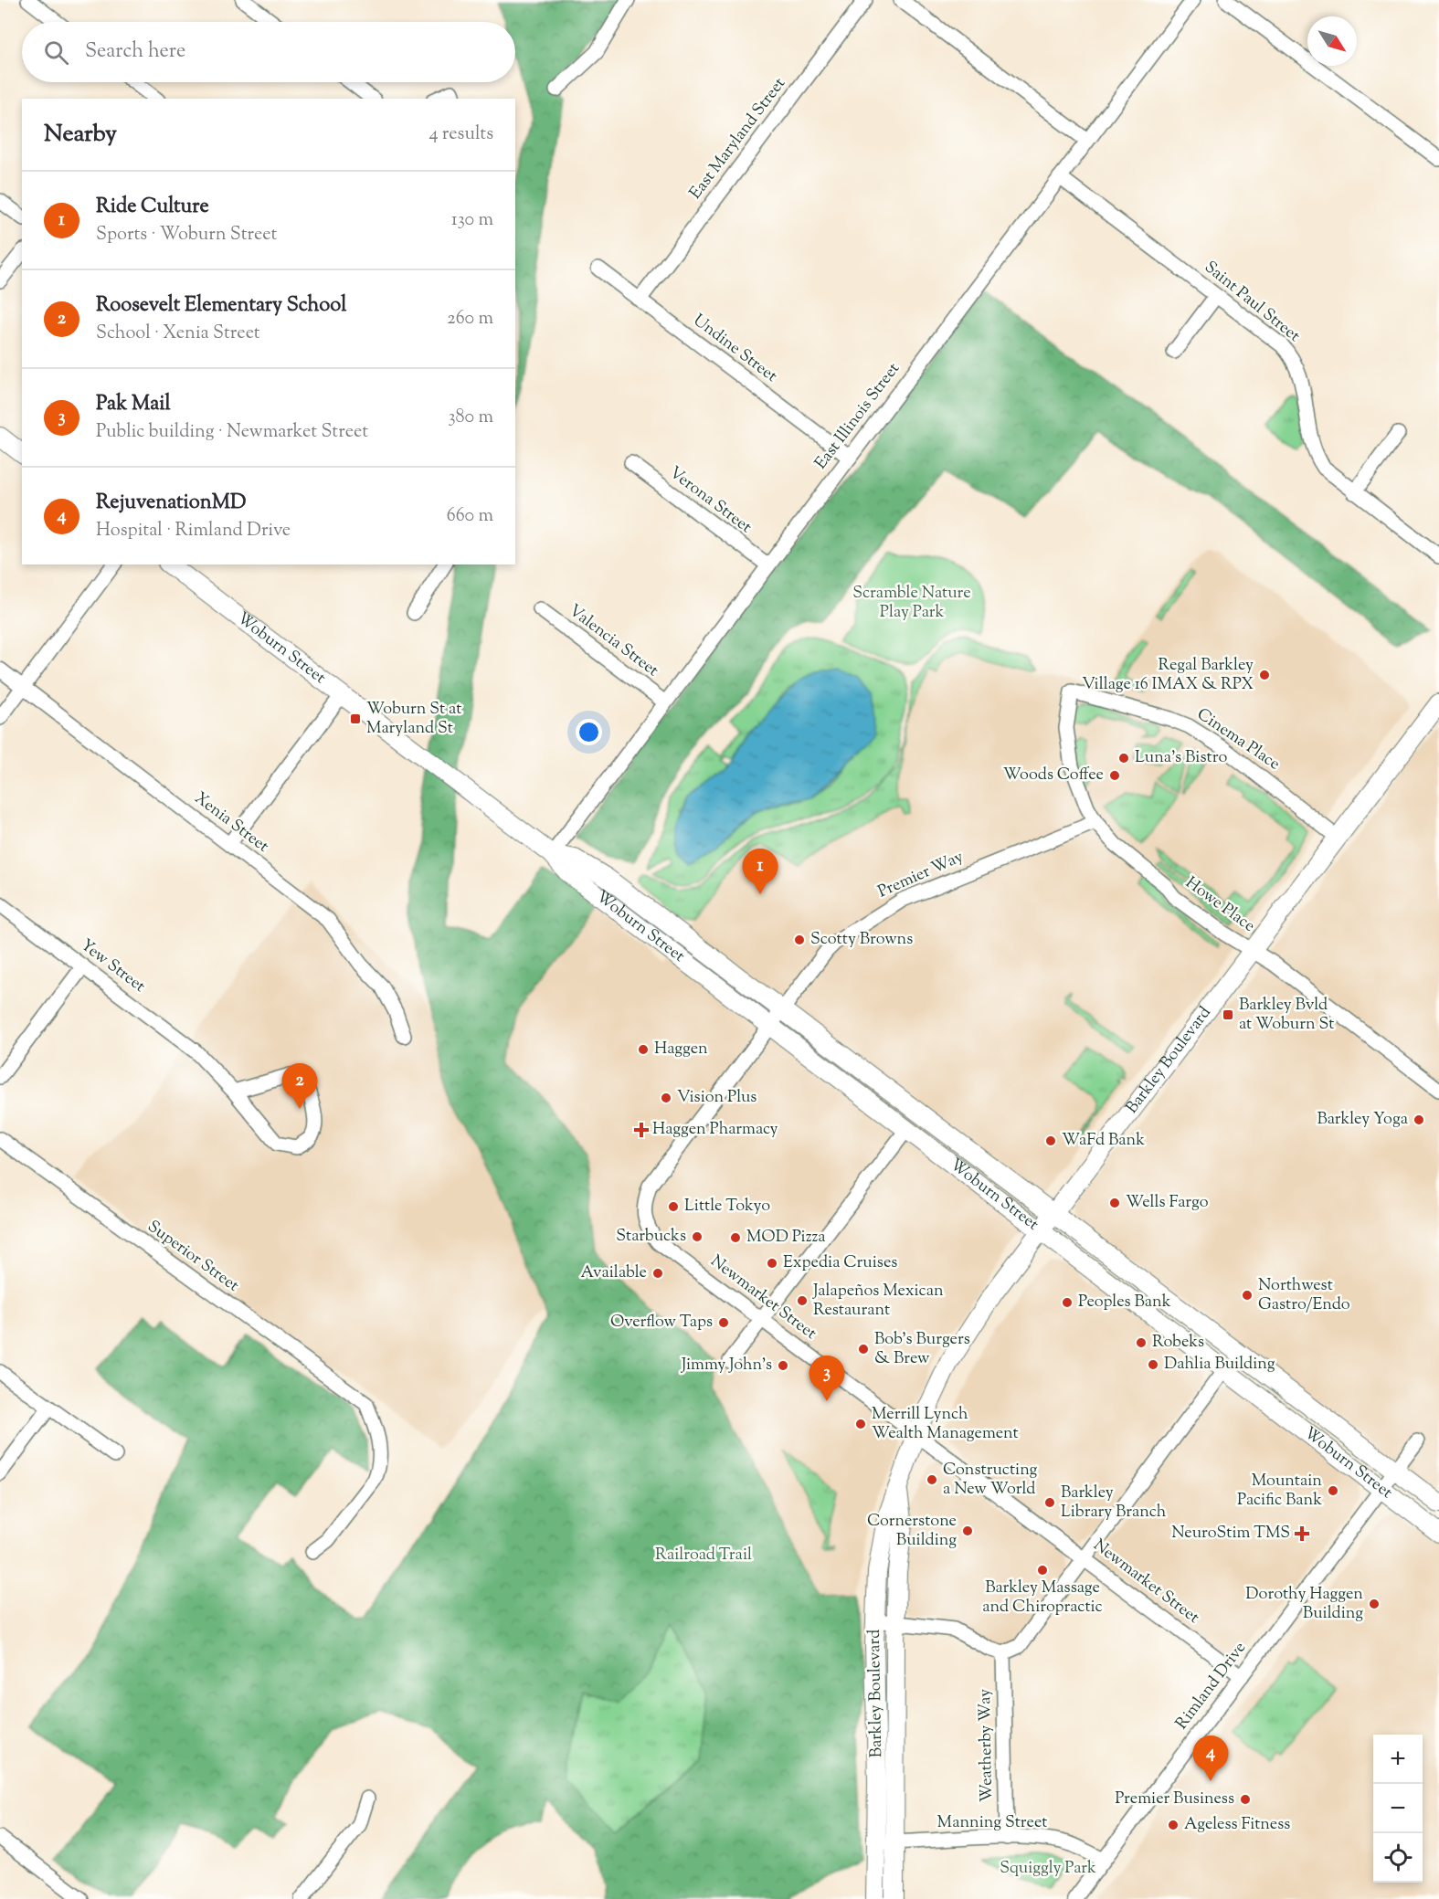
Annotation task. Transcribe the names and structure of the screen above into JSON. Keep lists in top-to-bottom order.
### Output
{
  "streets": {
    "main road": ["Woburn Street", "Barkley Boulevard"],
    "street": [
      "East Maryland Street",
      "Saint Paul Street",
      "Undine Street",
      "East Illinois Street",
      "Verona Street",
      "Valencia Street",
      "Cinema Place",
      "Xenia Street",
      "Premier Way",
      "Howe Place",
      "Yew Street",
      "Superior Street",
      "Newmarket Street",
      "Rimland Drive",
      "Weatherby Way",
      "Manning Street"
    ]
  },
  "crossings": [
    ["East Maryland Street", "Undine Street"],
    ["Saint Paul Street", "East Illinois Street"],
    ["Undine Street", "East Illinois Street"],
    ["East Illinois Street", "Verona Street"],
    ["East Illinois Street", "Valencia Street"],
    ["East Illinois Street", "Woburn Street"],
    ["Woburn Street", "Premier Way"],
    ["Woburn Street", "Barkley Boulevard"],
    ["Woburn Street", "Newmarket Street"],
    ["Woburn Street", "Rimland Drive"],
    ["Cinema Place", "Howe Place"],
    ["Cinema Place", "Barkley Boulevard"],
    ["Premier Way", "Howe Place"],
    ["Premier Way", "Newmarket Street"],
    ["Howe Place", "Barkley Boulevard"],
    ["Barkley Boulevard", "Newmarket Street"],
    ["Barkley Boulevard", "Manning Street"],
    ["Newmarket Street", "Rimland Drive"],
    ["Rimland Drive", "Manning Street"],
    ["Weatherby Way", "Manning Street"]
  ],
  "parks": ["Scramble Nature Play Park", "Railroad Trail", "Squiggly Park"],
  "places": {
    "other": [
      "Regal Barkley Village 16 IMAX & RPX",
      "Luna's Bistro",
      "Woods Coffee",
      "Scotty Browns",
      "Haggen",
      "Vision Plus",
      "Barkley Yoga",
      "WaFd Bank",
      "Wells Fargo",
      "Little Tokyo",
      "Starbucks",
      "MOD Pizza",
      "Expedia Cruises",
      "Available",
      "Northwest Gastro/Endo",
      "Jalapeños Mexican Restaurant",
      "Peoples Bank",
      "Overflow Taps",
      "Robeks",
      "Bob's Burgers & Brew",
      "Dahlia Building",
      "Jimmy John's",
      "Merrill Lynch Wealth Management",
      "Constructing a New World",
      "Mountain Pacific Bank",
      "Barkley Library Branch",
      "Cornerstone Building",
      "Barkley Massage and Chiropractic",
      "Dorothy Haggen Building",
      "Premier Business",
      "Ageless Fitness"
    ],
    "transit": ["Woburn St at Maryland St", "Barkley Bvld at Woburn St"],
    "health": ["Haggen Pharmacy", "NeuroStim TMS"]
  },
  "north": "bottom right",
  "page": {
    "search": "Search here",
    "heading": ["Nearby", "4 results"],
    "list": [
      {
        "mark": "1",
        "name": "Ride Culture",
        "note": "Sports · Woburn Street",
        "value": "130 m"
      },
      {
        "mark": "2",
        "name": "Roosevelt Elementary School",
        "note": "School · Xenia Street",
        "value": "260 m"
      },
      {
        "mark": "3",
        "name": "Pak Mail",
        "note": "Public building · Newmarket Street",
        "value": "380 m"
      },
      {
        "mark": "4",
        "name": "RejuvenationMD",
        "note": "Hospital · Rimland Drive",
        "value": "660 m"
      }
    ],
    "pins": [
      "1",
      "2",
      "3",
      "4"
    ],
    "map_buttons": ["+", "−"]
  }
}
